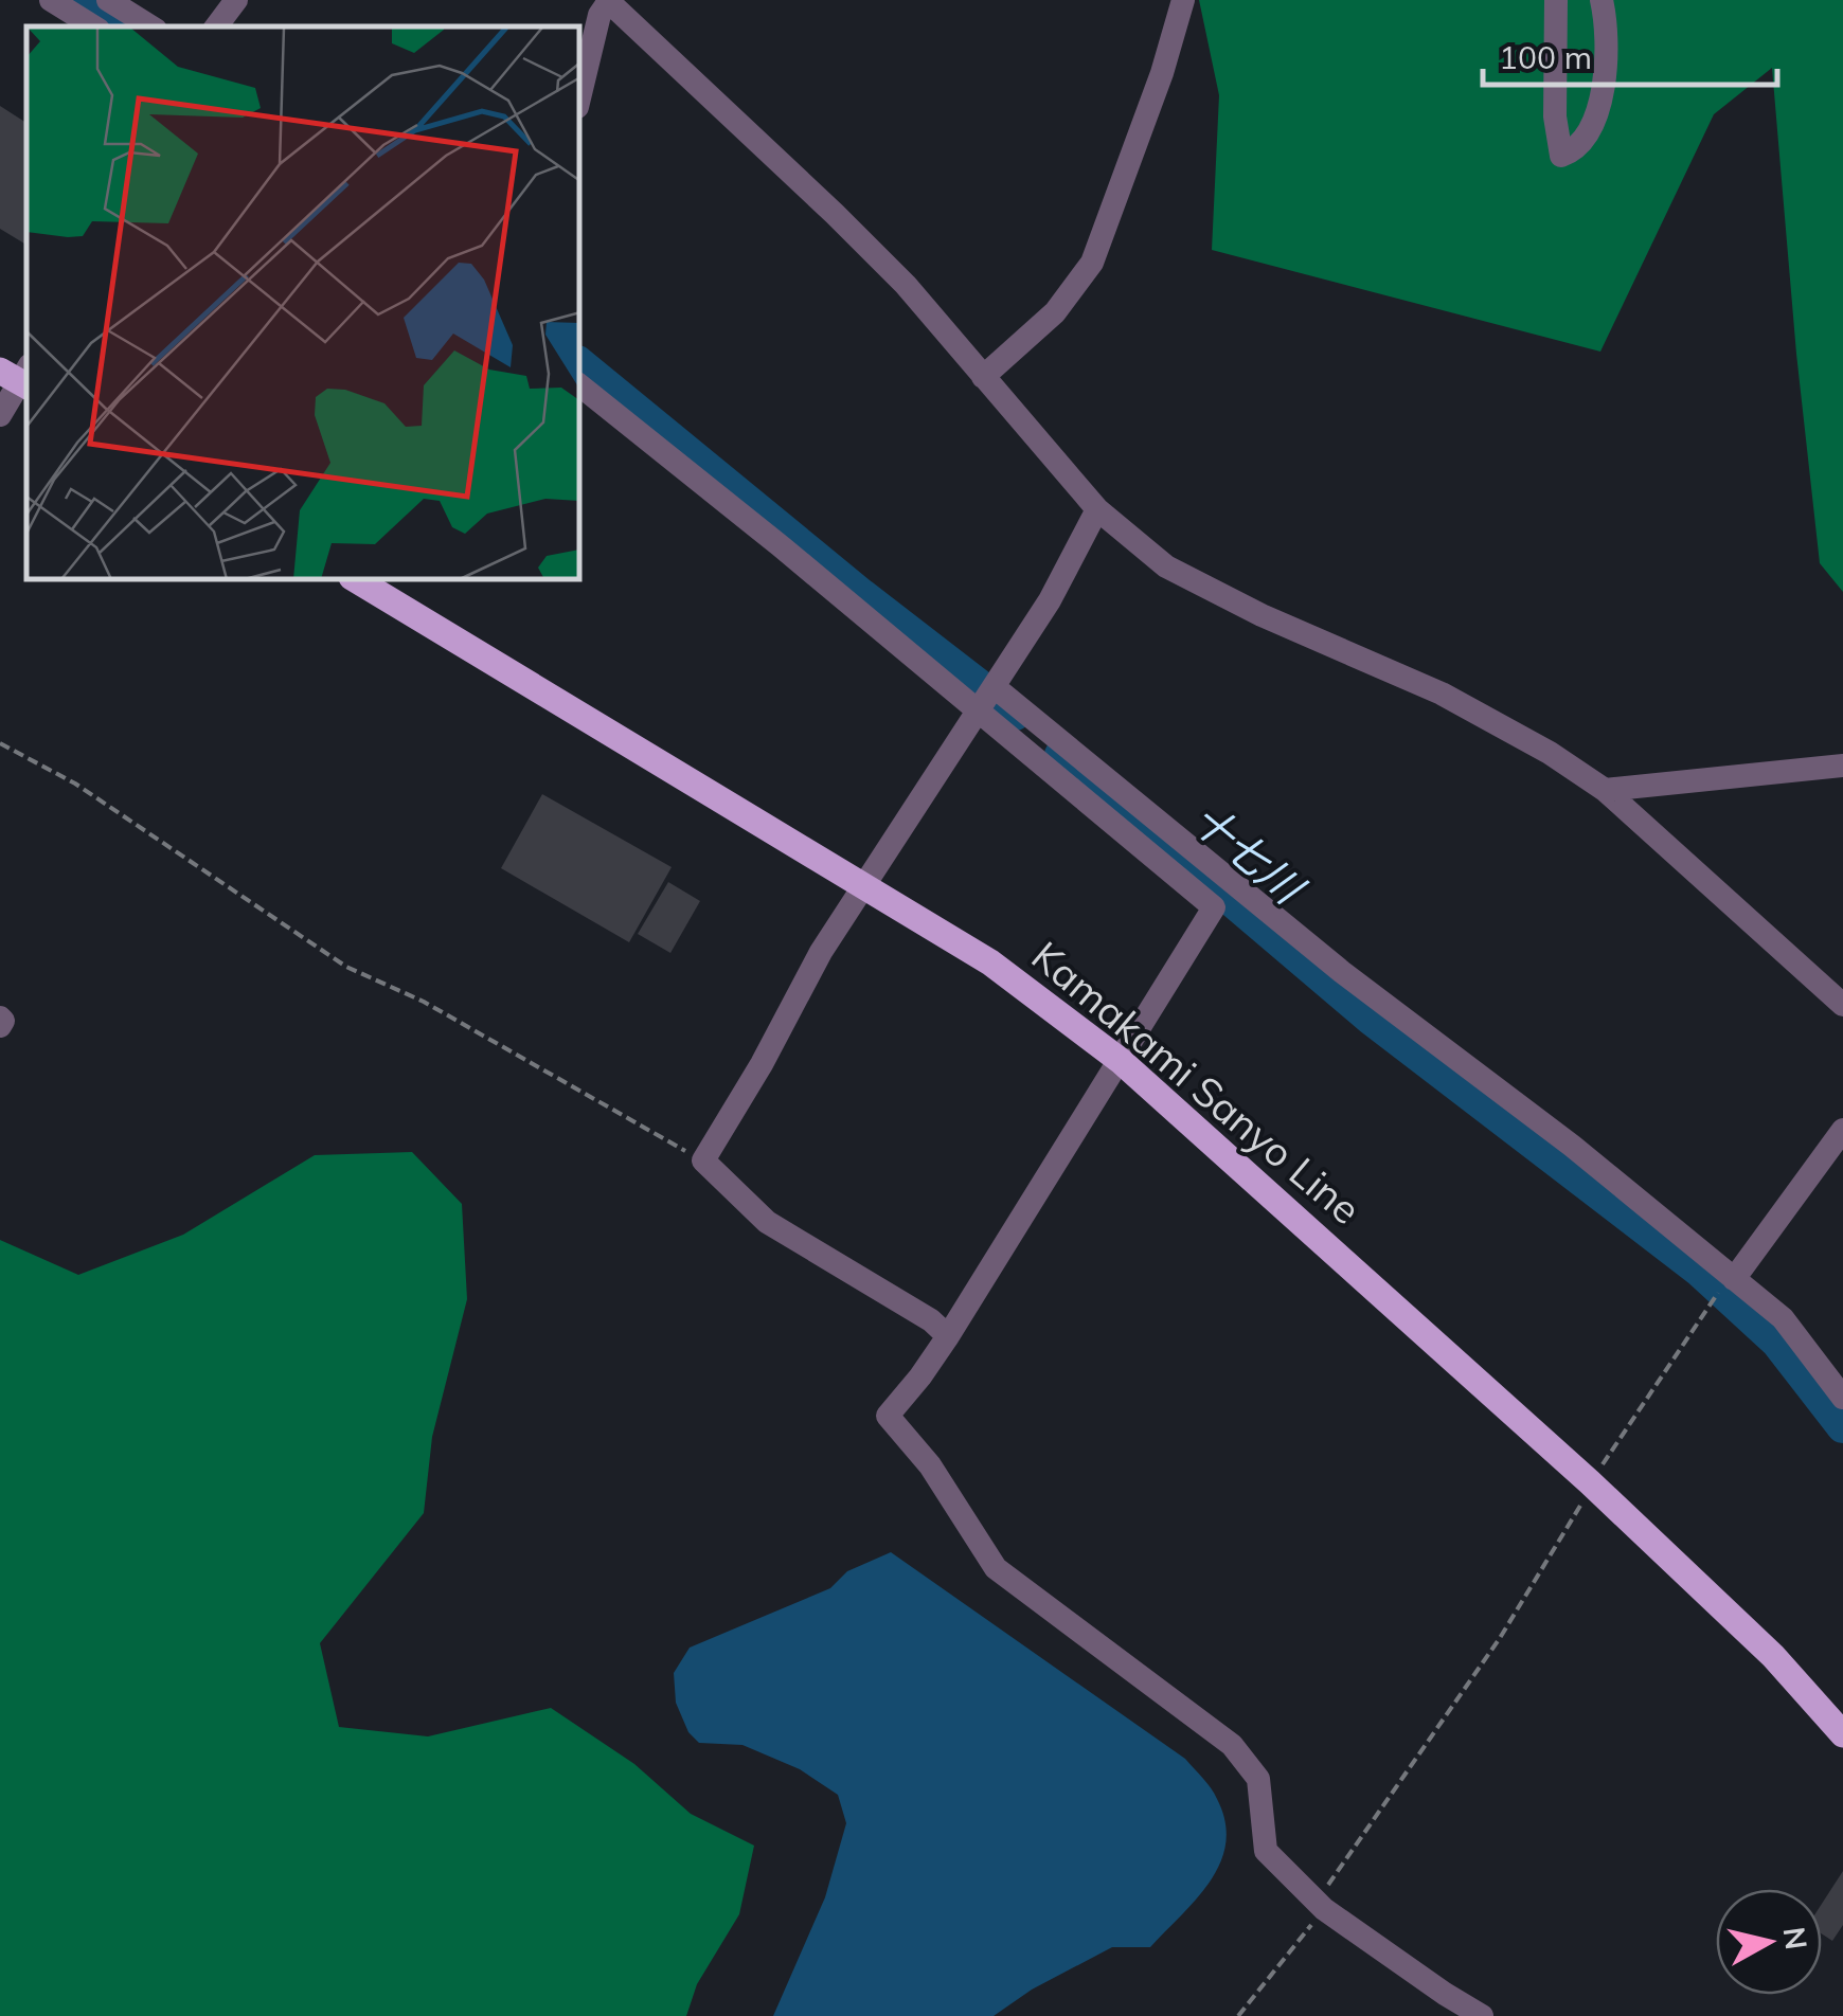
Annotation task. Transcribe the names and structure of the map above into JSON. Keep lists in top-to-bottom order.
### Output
{
  "streets": {
    "main road": ["Kamakami Sanyo Line"]
  },
  "water": ["十七川"],
  "scale_bar": "100 m",
  "north": "right"
}
